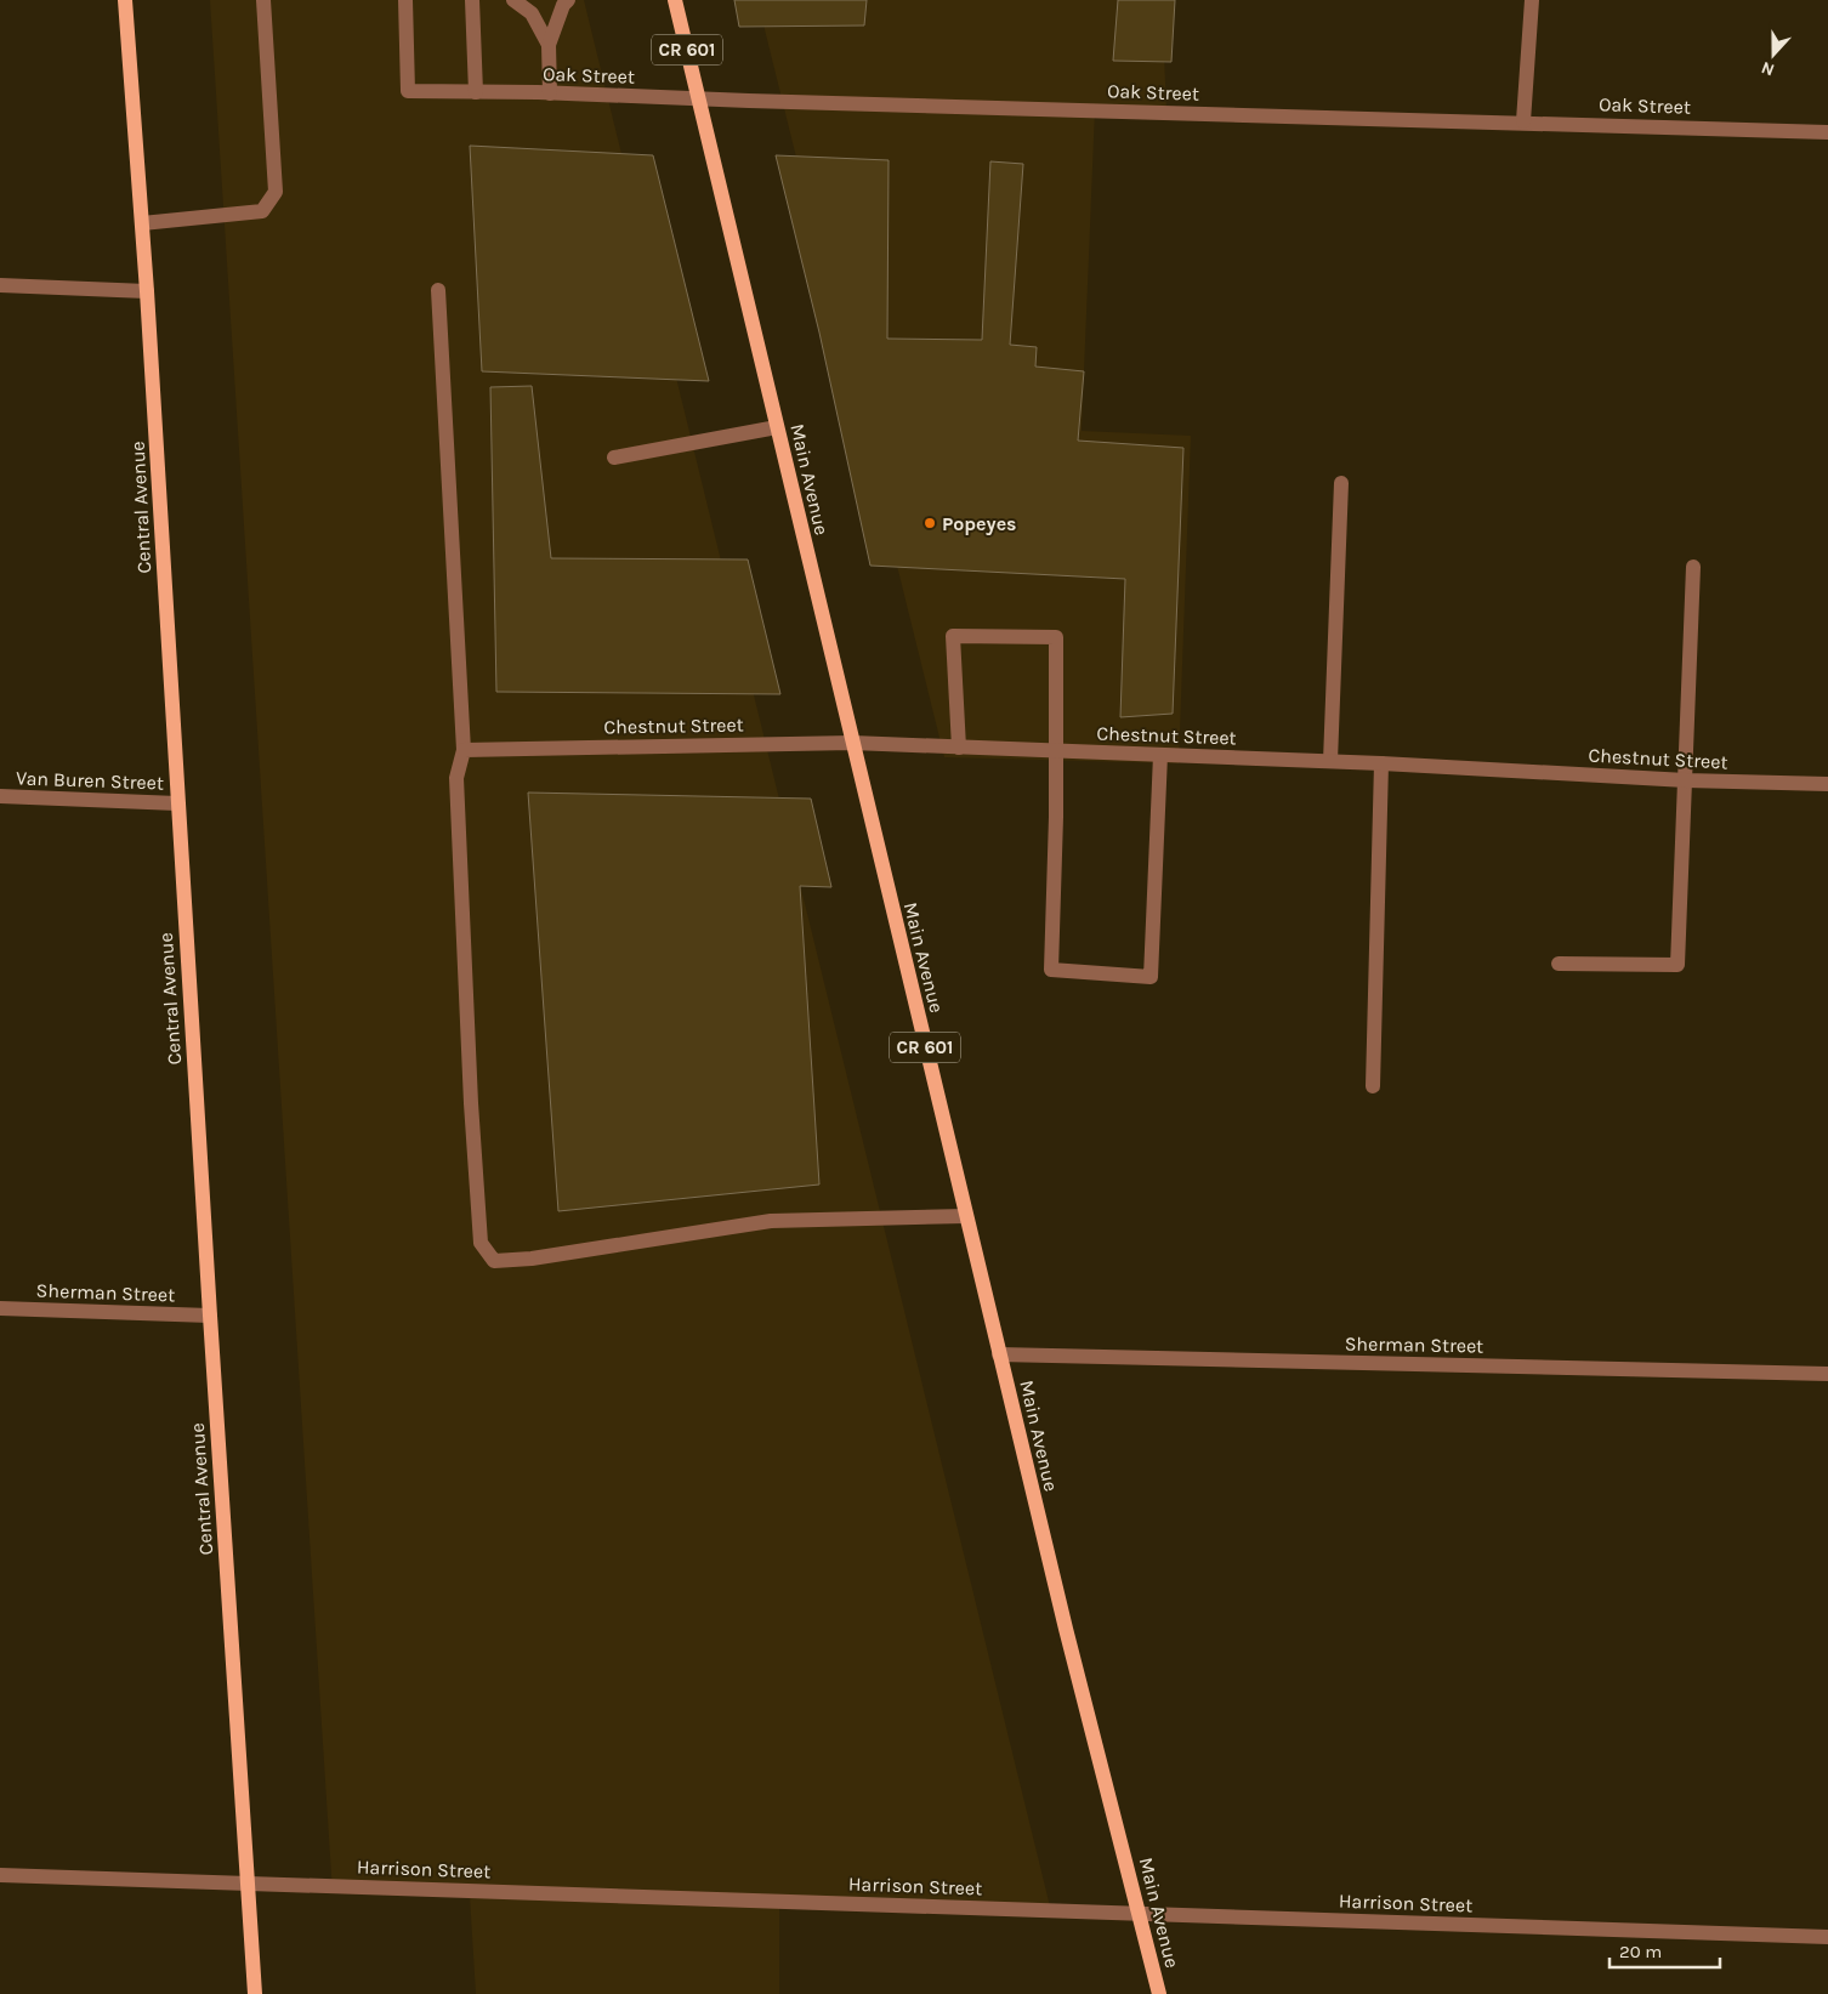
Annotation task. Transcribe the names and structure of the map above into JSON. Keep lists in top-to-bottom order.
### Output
{
  "streets": {
    "main road": ["CR 601", "Main Avenue", "Central Avenue"],
    "street": [
      "Oak Street",
      "Chestnut Street",
      "Van Buren Street",
      "Sherman Street",
      "Harrison Street"
    ]
  },
  "crossings": [
    ["Oak Street", "Main Avenue"],
    ["Main Avenue", "Chestnut Street"],
    ["Main Avenue", "Sherman Street"],
    ["Main Avenue", "Harrison Street"],
    ["Central Avenue", "Van Buren Street"],
    ["Central Avenue", "Sherman Street"],
    ["Central Avenue", "Harrison Street"]
  ],
  "places": ["Popeyes"],
  "scale_bar": "20 m",
  "north": "bottom"
}
